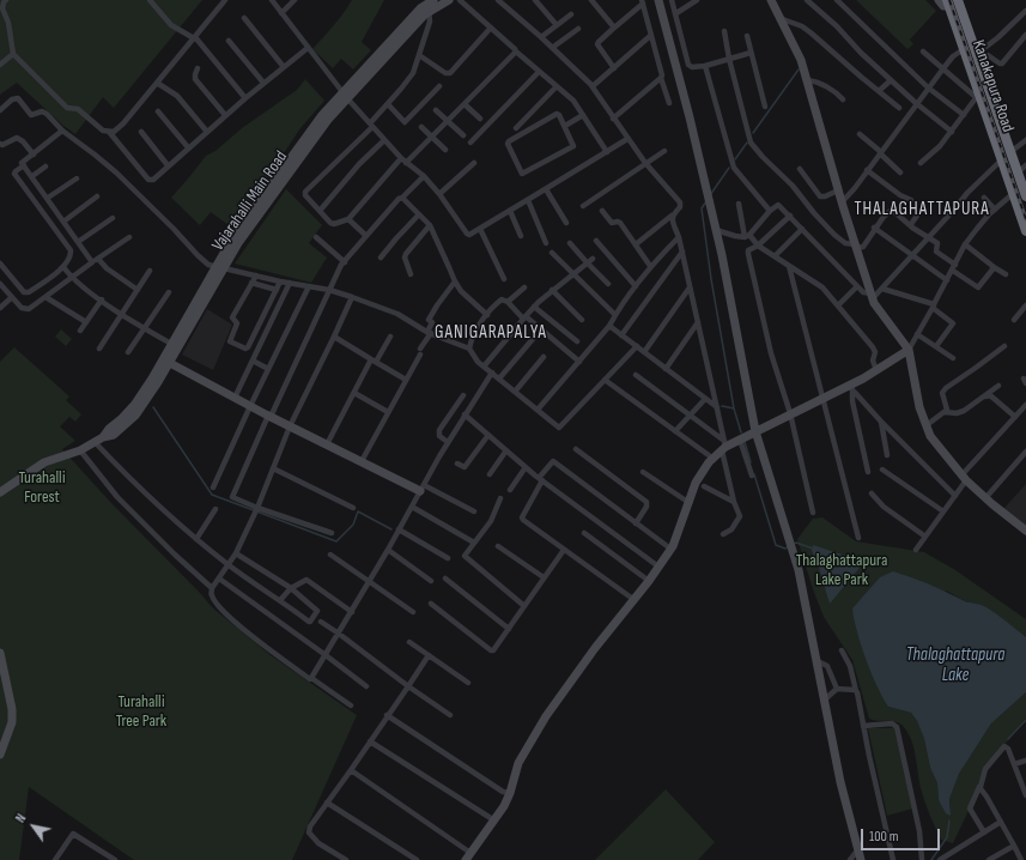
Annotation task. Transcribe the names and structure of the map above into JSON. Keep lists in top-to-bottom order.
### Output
{
  "streets": {
    "highway": ["Kanakapura Road"],
    "street": ["Vajarahalli Main Road"]
  },
  "districts": ["THALAGHATTAPURA", "GANIGARAPALYA"],
  "water": ["Thalaghattapura Lake"],
  "parks": ["Turahalli Forest", "Thalaghattapura Lake Park", "Turahalli Tree Park"],
  "scale_bar": "100 m",
  "north": "top left"
}
